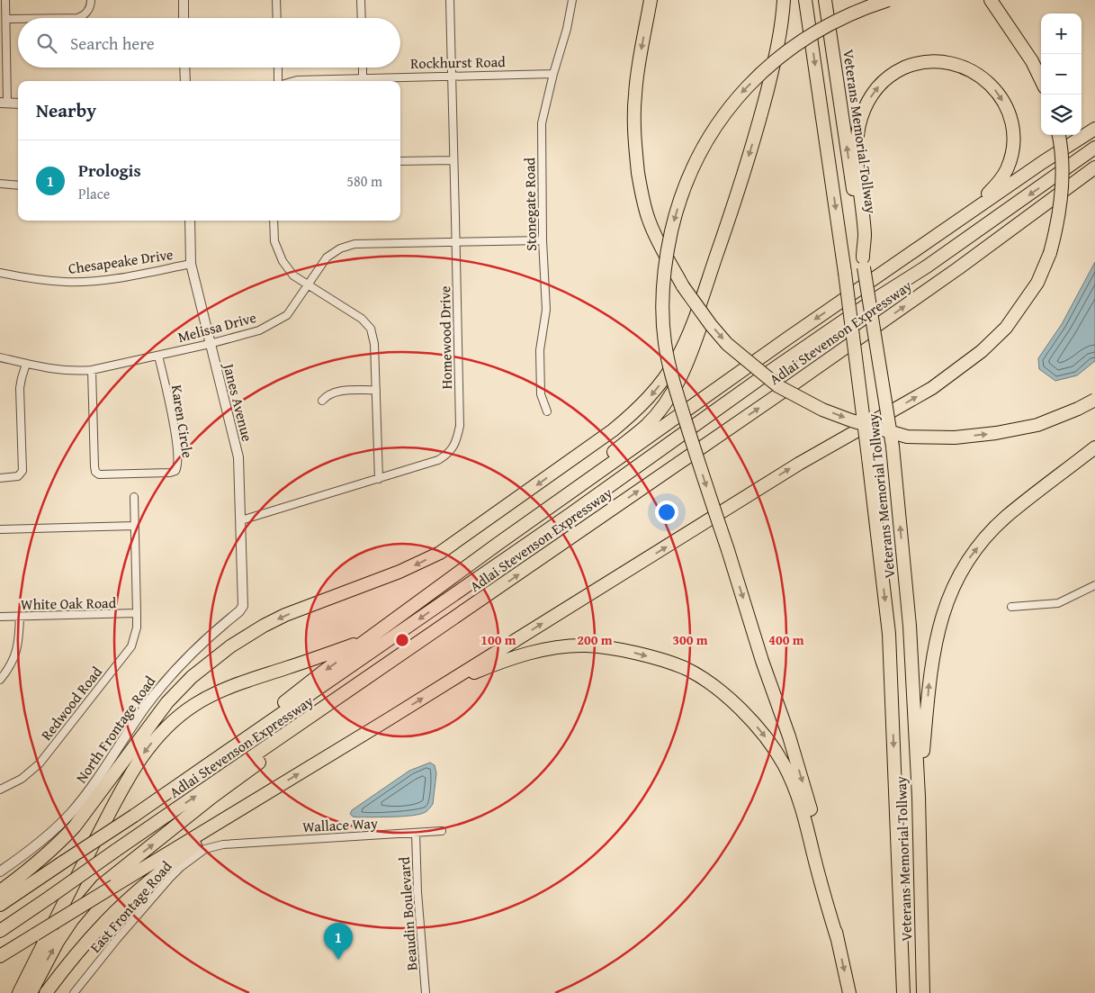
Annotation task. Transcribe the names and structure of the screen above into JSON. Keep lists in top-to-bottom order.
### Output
{
  "streets": {
    "highway": ["Veterans Memorial Tollway", "Adlai Stevenson Expressway"],
    "street": [
      "Rockhurst Road",
      "Stonegate Road",
      "Chesapeake Drive",
      "Melissa Drive",
      "Homewood Drive",
      "Janes Avenue",
      "Karen Circle",
      "White Oak Road",
      "Redwood Road",
      "North Frontage Road",
      "Wallace Way",
      "East Frontage Road",
      "Beaudin Boulevard"
    ]
  },
  "crossings": [
    ["Rockhurst Road", "Stonegate Road"],
    ["Rockhurst Road", "Homewood Drive"],
    ["Stonegate Road", "Melissa Drive"],
    ["Chesapeake Drive", "Janes Avenue"],
    ["Melissa Drive", "Homewood Drive"],
    ["Melissa Drive", "Janes Avenue"],
    ["Melissa Drive", "Karen Circle"],
    ["Homewood Drive", "Janes Avenue"],
    ["Janes Avenue", "North Frontage Road"],
    ["White Oak Road", "Redwood Road"],
    ["Wallace Way", "East Frontage Road"],
    ["Wallace Way", "Beaudin Boulevard"]
  ],
  "page": {
    "map_buttons": ["+", "−"],
    "search": "Search here",
    "heading": "Nearby",
    "list": [
      {
        "mark": "1",
        "name": "Prologis",
        "note": "Place",
        "value": "580 m"
      }
    ],
    "pins": "1"
  },
  "rings": [
    "100 m",
    "200 m",
    "300 m",
    "400 m"
  ]
}
